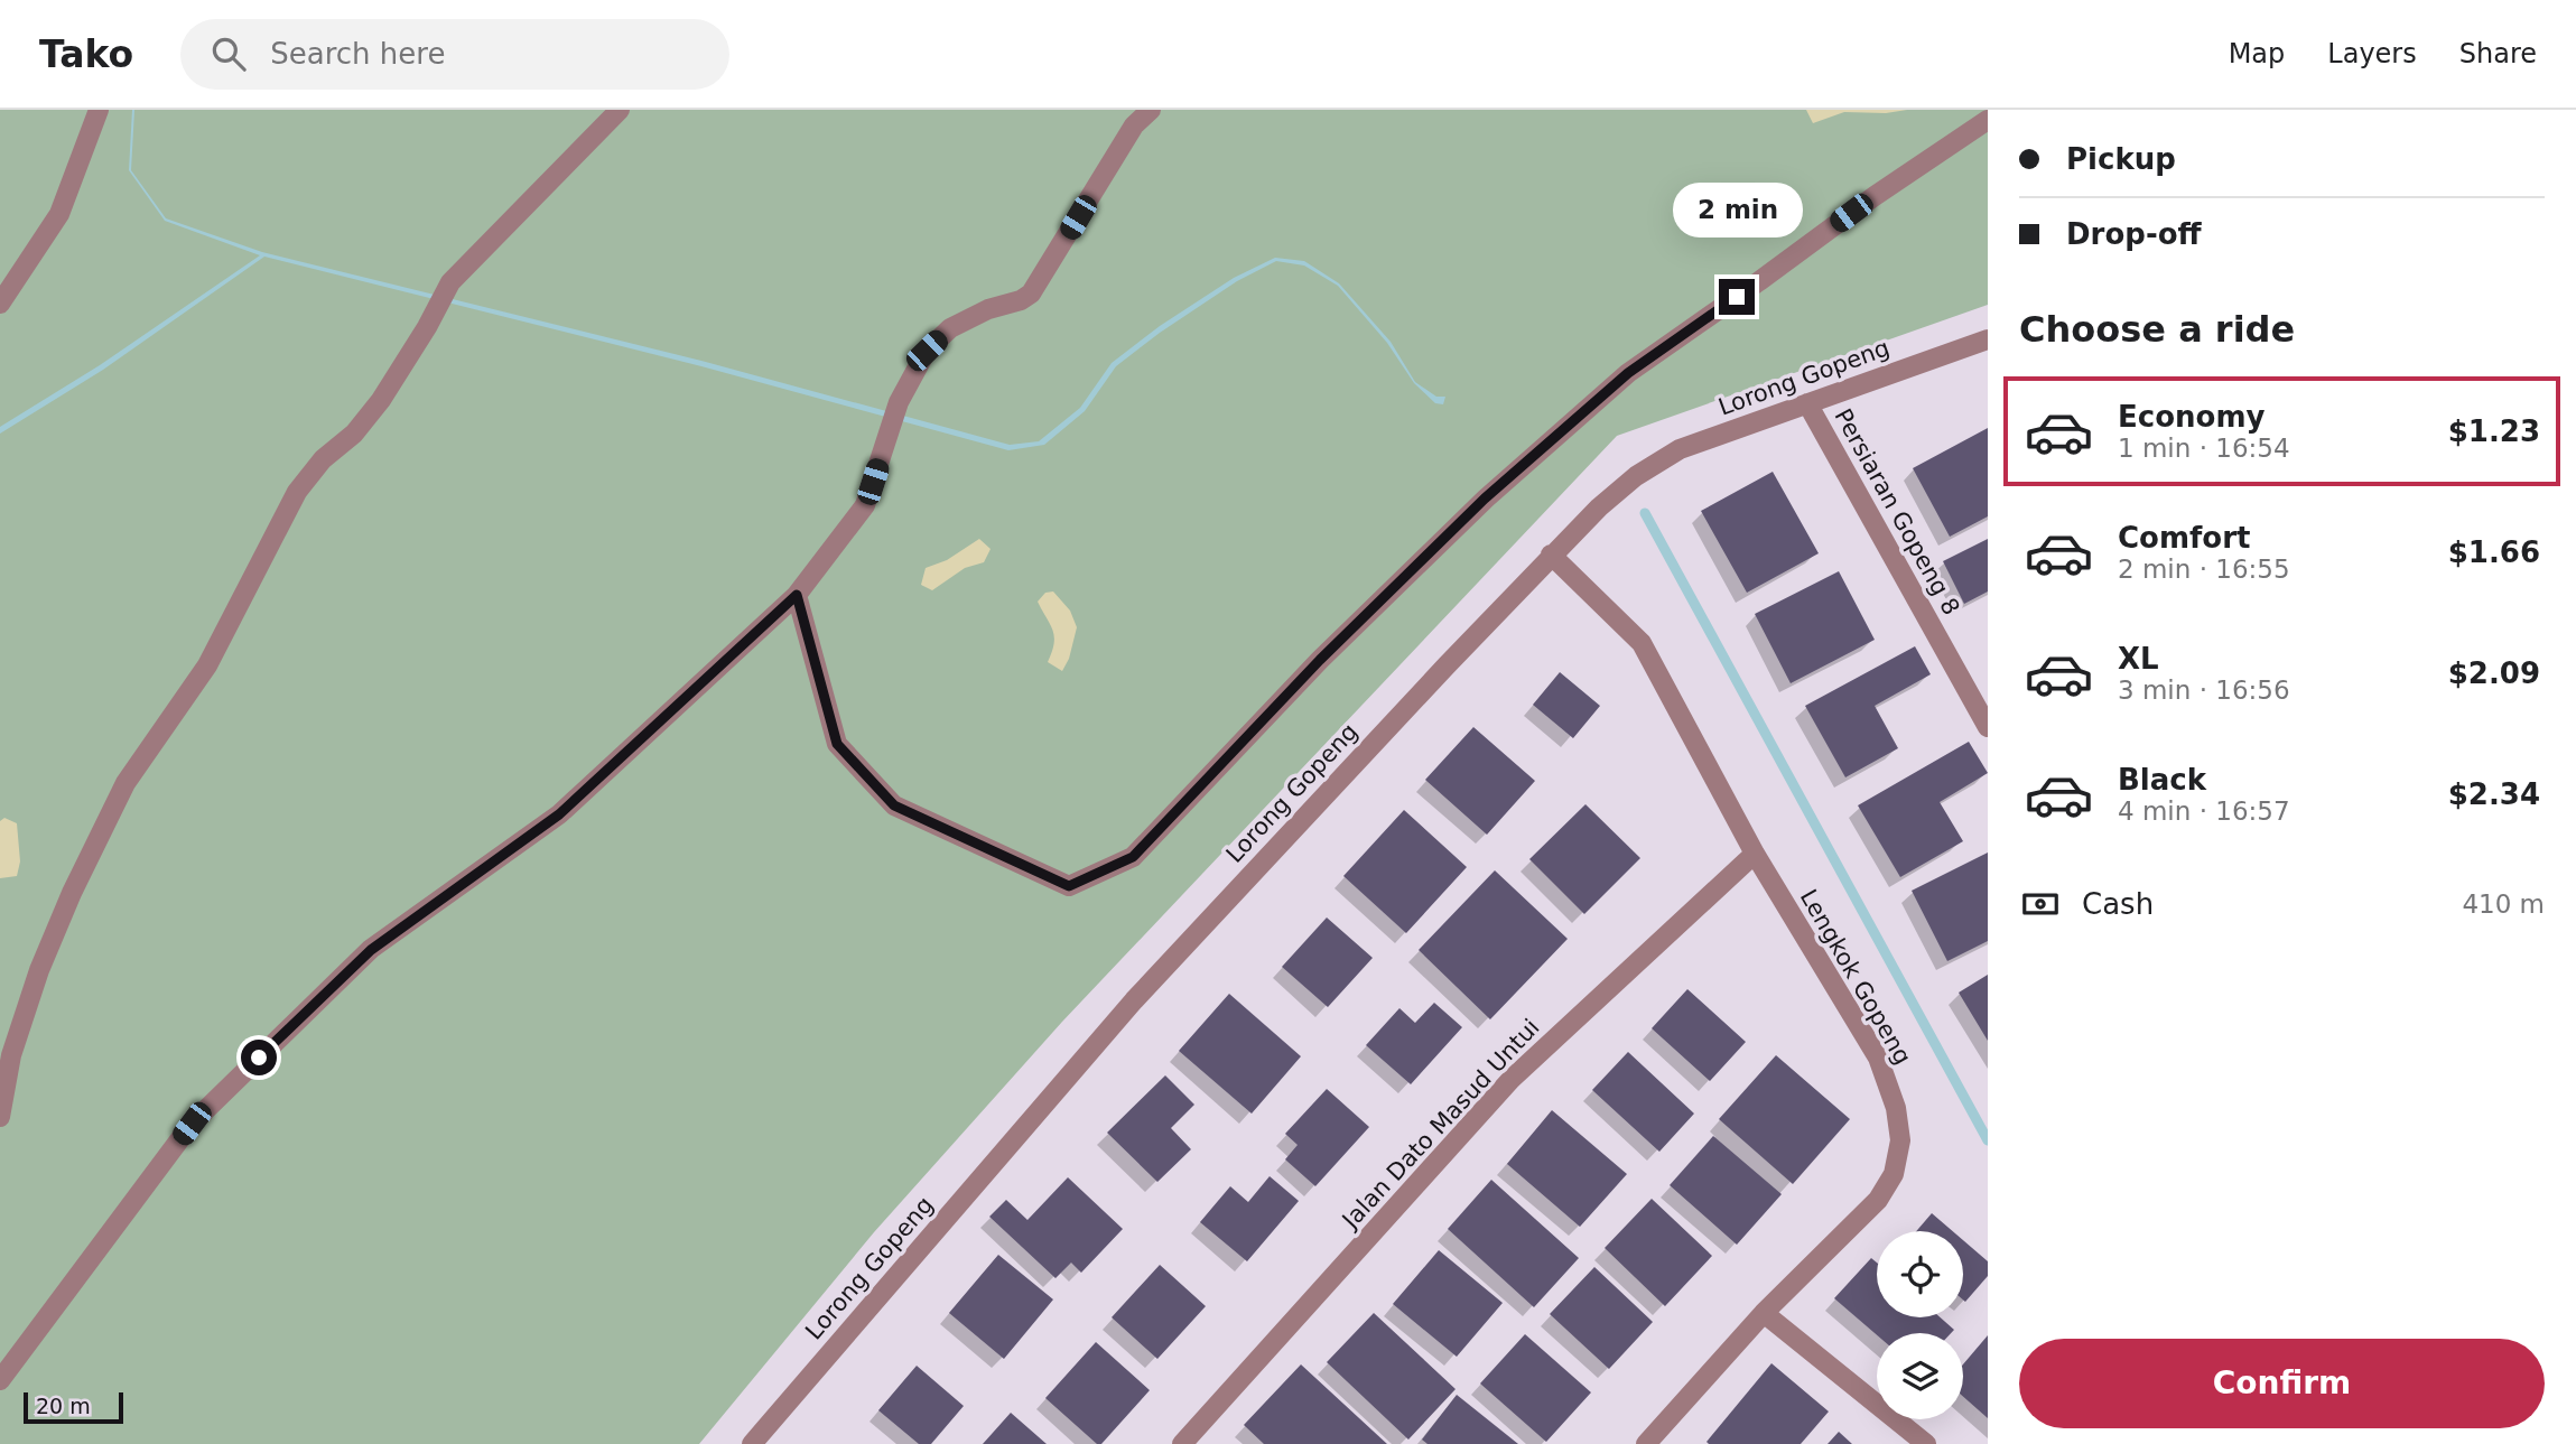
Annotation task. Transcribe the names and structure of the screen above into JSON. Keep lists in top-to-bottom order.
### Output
{
  "streets": {
    "street": [
      "Lorong Gopeng",
      "Persiaran Gopeng 8",
      "Lengkok Gopeng",
      "Jalan Dato Masud Untui"
    ]
  },
  "crossings": [
    ["Lorong Gopeng", "Persiaran Gopeng 8"],
    ["Lorong Gopeng", "Lengkok Gopeng"],
    ["Lengkok Gopeng", "Jalan Dato Masud Untui"]
  ],
  "scale_bar": "20 m",
  "page": {
    "header": "Tako",
    "search": "Search here",
    "nav": ["Map", "Layers", "Share"],
    "banner": ["Pickup", "Drop-off"],
    "bubble": "2 min",
    "heading": "Choose a ride",
    "list": [
      {
        "name": "Economy",
        "note": "1 min · 16:54",
        "value": "$1.23"
      },
      {
        "name": "Comfort",
        "note": "2 min · 16:55",
        "value": "$1.66"
      },
      {
        "name": "XL",
        "note": "3 min · 16:56",
        "value": "$2.09"
      },
      {
        "name": "Black",
        "note": "4 min · 16:57",
        "value": "$2.34"
      }
    ],
    "pay": ["Cash", "410 m"],
    "buttons": "Confirm",
    "scale": "20 m"
  }
}
